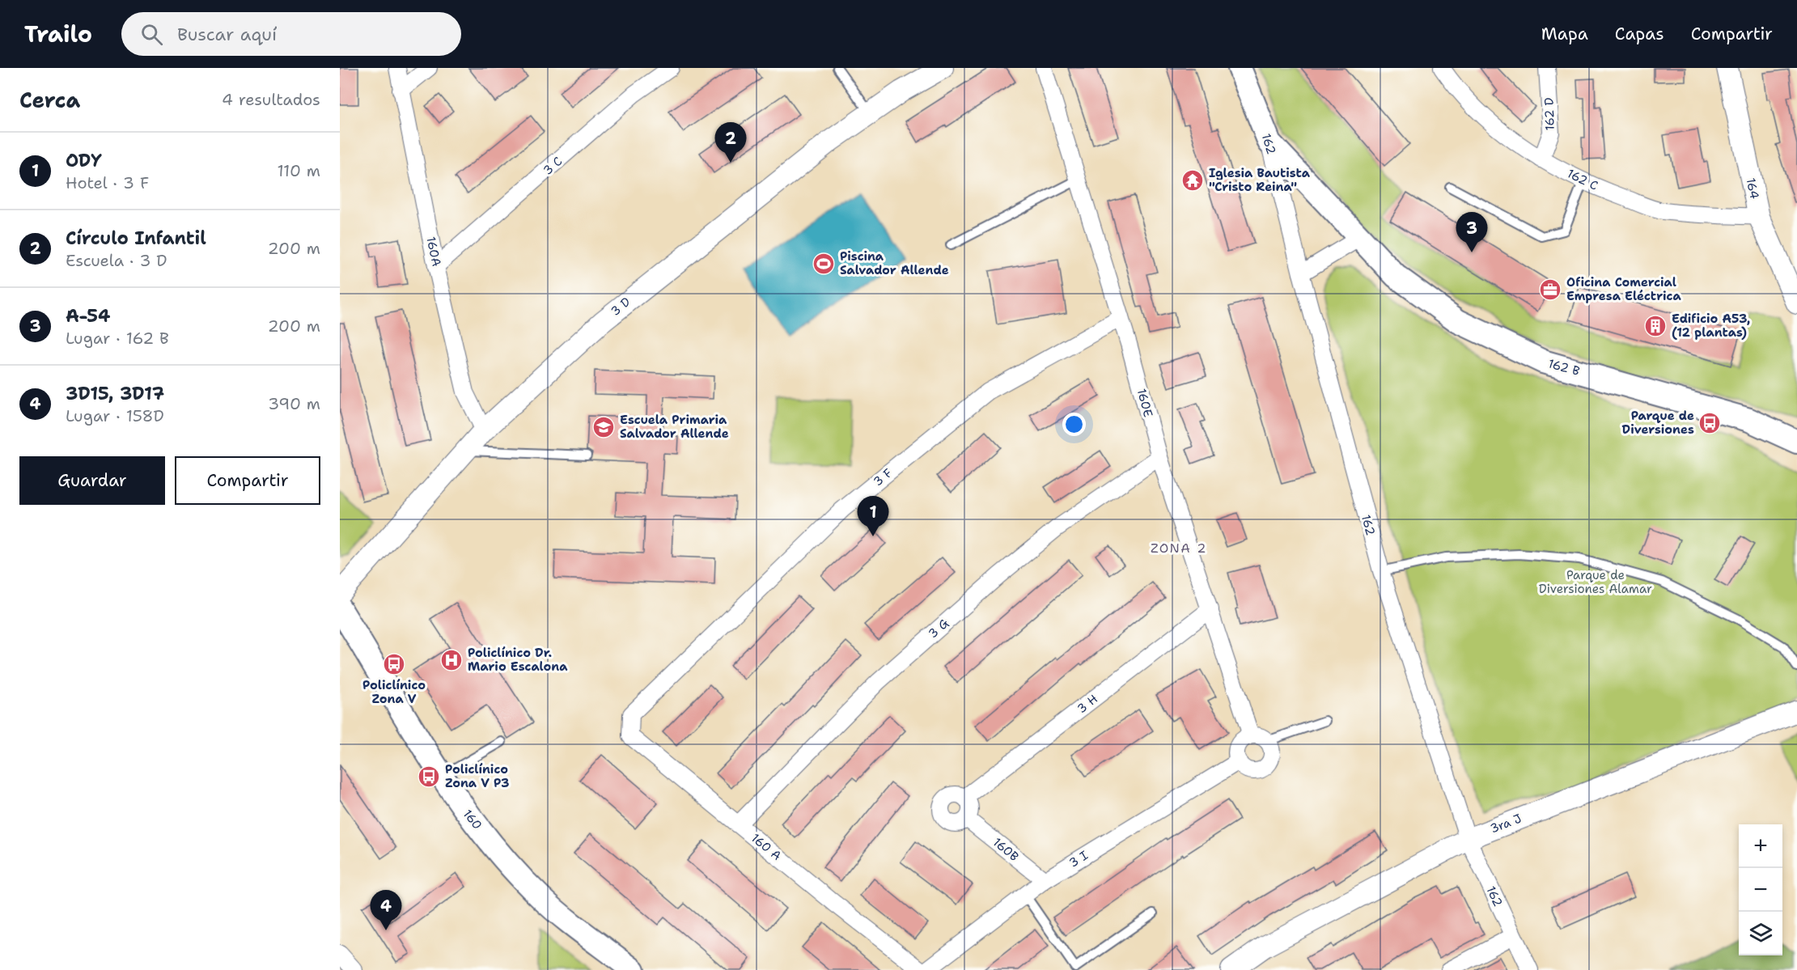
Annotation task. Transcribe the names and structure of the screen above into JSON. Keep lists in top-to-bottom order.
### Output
{
  "streets": {
    "main road": ["162", "162 B", "160"],
    "street": [
      "162 D",
      "3 C",
      "162 C",
      "164",
      "160A",
      "3 D",
      "160E",
      "3 F",
      "3 G",
      "3 H",
      "3ra J",
      "160 A",
      "160B",
      "3 I"
    ]
  },
  "crossings": [
    ["162 D", "162 C"],
    ["162", "162 B"],
    ["162", "3ra J"],
    ["3 C", "160A"],
    ["162 C", "164"],
    ["160A", "3 D"],
    ["160E", "3 F"],
    ["160E", "3 G"],
    ["160E", "3 H"],
    ["160E", "3 I"],
    ["3 F", "160 A"],
    ["3 G", "160 A"],
    ["3 H", "160B"],
    ["160B", "3 I"]
  ],
  "districts": ["ZONA 2"],
  "parks": ["Parque de Diversiones Alamar"],
  "places": {
    "temple": ["Iglesia Bautista \"Cristo Reina\""],
    "sports": ["Piscina Salvador Allende"],
    "office": ["Oficina Comercial Empresa Eléctrica"],
    "building": ["Edificio A53, (12 plantas)"],
    "bus stop": ["Parque de Diversiones", "Policlínico Zona V", "Policlínico Zona V P3"],
    "school or university": ["Escuela Primaria Salvador Allende"],
    "hospital": ["Policlínico Dr. Mario Escalona"]
  },
  "page": {
    "header": "Trailo",
    "search": "Buscar aquí",
    "nav": ["Mapa", "Capas", "Compartir"],
    "heading": ["Cerca", "4 resultados"],
    "pins": [
      "2",
      "3",
      "1",
      "4"
    ],
    "list": [
      {
        "mark": "1",
        "name": "ODY",
        "note": "Hotel · 3 F",
        "value": "110 m"
      },
      {
        "mark": "2",
        "name": "Círculo Infantil",
        "note": "Escuela · 3 D",
        "value": "200 m"
      },
      {
        "mark": "3",
        "name": "A-54",
        "note": "Lugar · 162 B",
        "value": "200 m"
      },
      {
        "mark": "4",
        "name": "3D15, 3D17",
        "note": "Lugar · 158D",
        "value": "390 m"
      }
    ],
    "buttons": ["Guardar", "Compartir"],
    "map_buttons": ["+", "−"]
  }
}
